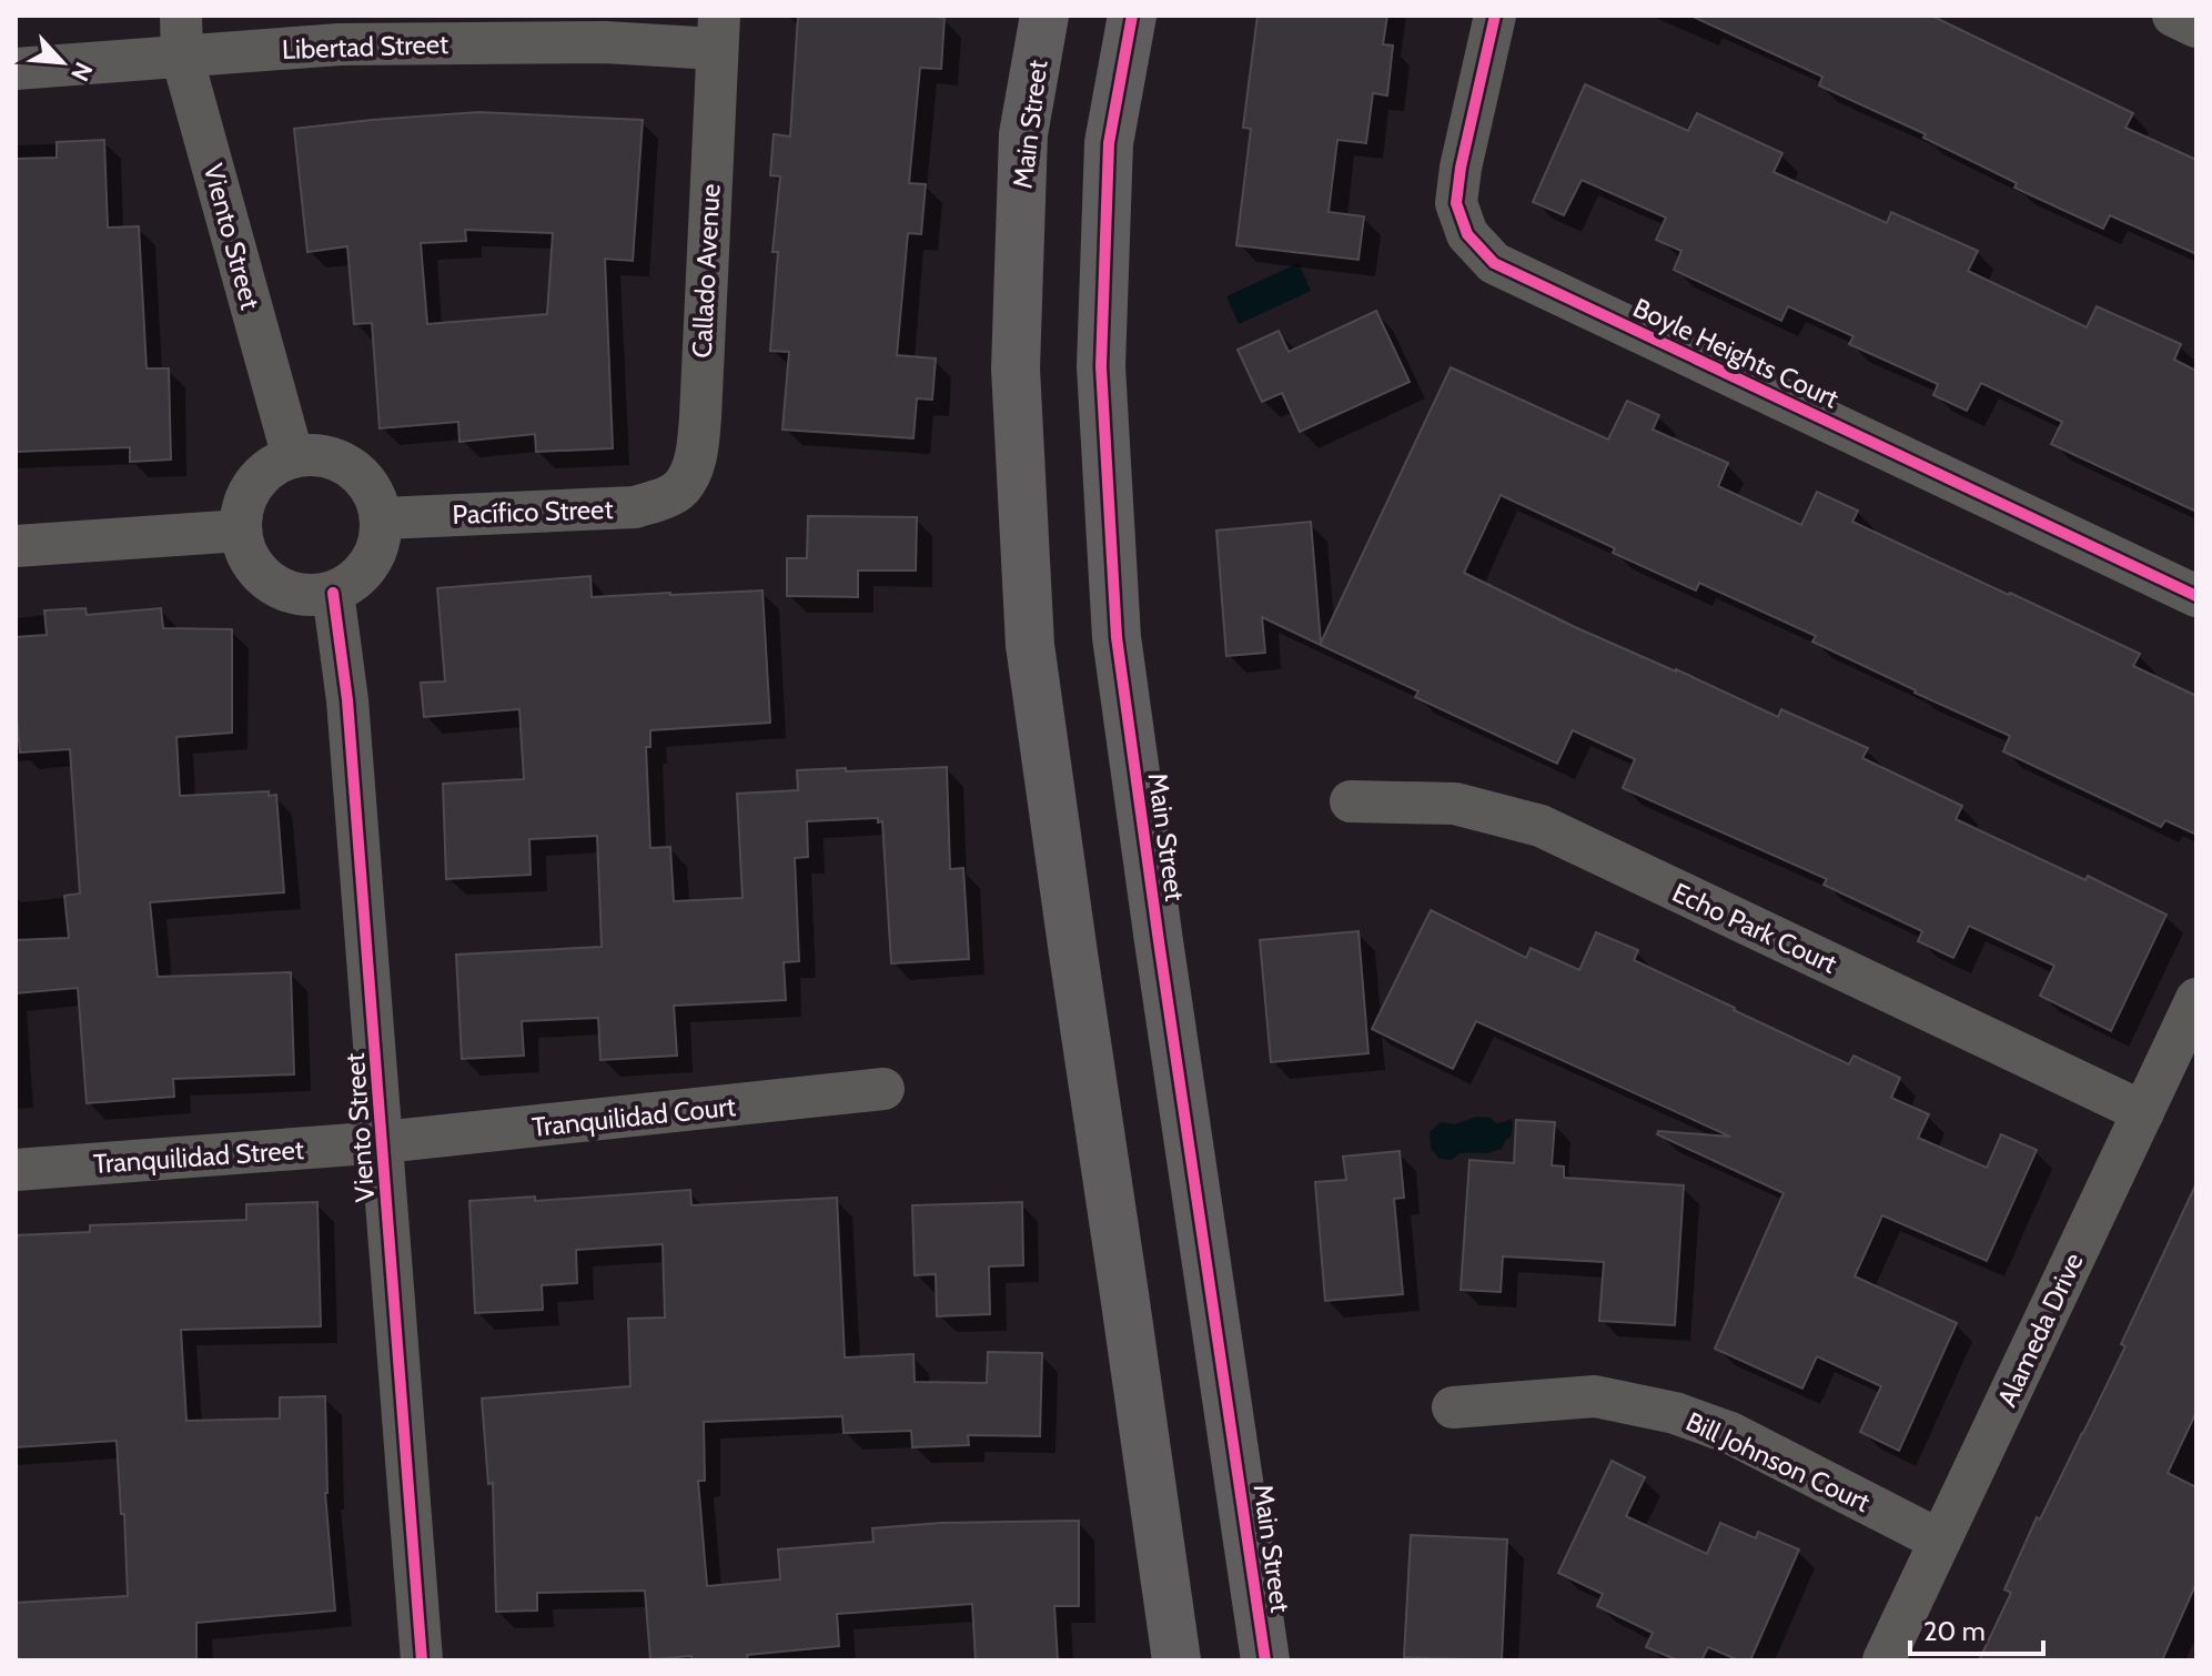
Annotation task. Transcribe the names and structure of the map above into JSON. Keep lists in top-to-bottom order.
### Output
{
  "streets": {
    "street": [
      "Libertad Street",
      "Main Street",
      "Viento Street",
      "Callado Avenue",
      "Boyle Heights Court",
      "Pacífico Street",
      "Echo Park Court",
      "Tranquilidad Court",
      "Tranquilidad Street",
      "Alameda Drive",
      "Bill Johnson Court"
    ]
  },
  "crossings": [
    ["Libertad Street", "Viento Street"],
    ["Libertad Street", "Callado Avenue"],
    ["Viento Street", "Pacífico Street"],
    ["Viento Street", "Tranquilidad Court"],
    ["Viento Street", "Tranquilidad Street"],
    ["Callado Avenue", "Pacífico Street"],
    ["Echo Park Court", "Alameda Drive"],
    ["Tranquilidad Court", "Tranquilidad Street"],
    ["Alameda Drive", "Bill Johnson Court"]
  ],
  "scale_bar": "20 m",
  "north": "bottom right"
}
